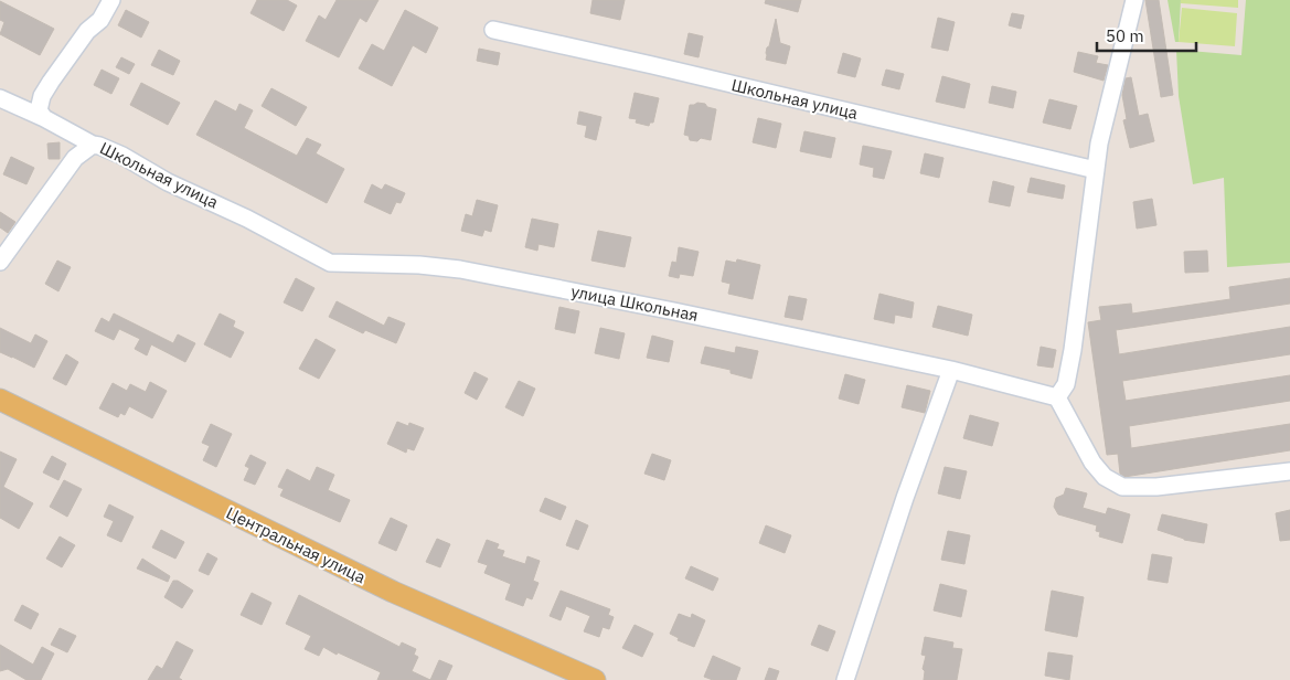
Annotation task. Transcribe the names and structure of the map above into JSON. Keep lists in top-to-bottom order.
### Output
{
  "streets": {
    "main road": ["Центральная улица"],
    "street": ["Школьная улица", "улица Школьная"]
  },
  "crossings": [
    ["Школьная улица", "улица Школьная"]
  ],
  "scale_bar": "50 m"
}
